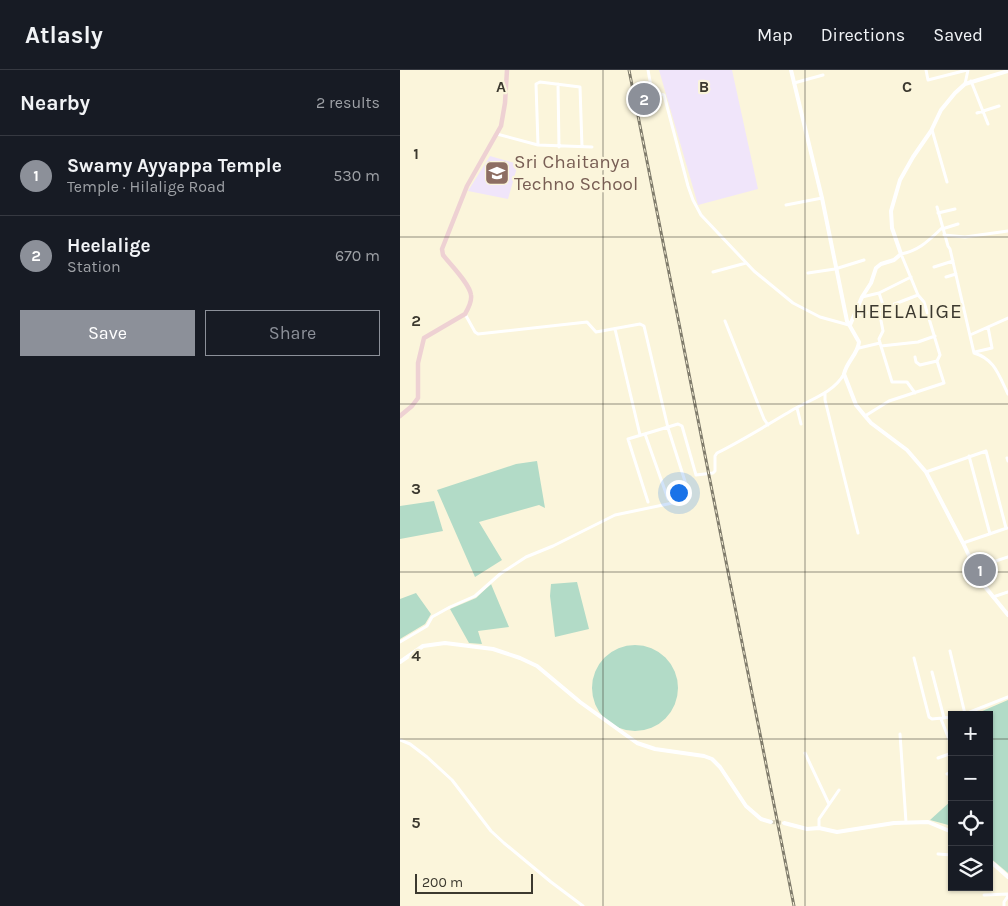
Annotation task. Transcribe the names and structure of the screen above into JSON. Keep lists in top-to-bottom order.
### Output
{
  "districts": ["HEELALIGE"],
  "places": {
    "school or university": ["Sri Chaitanya Techno School"]
  },
  "scale_bar": "200 m",
  "page": {
    "header": "Atlasly",
    "nav": ["Map", "Directions", "Saved"],
    "heading": ["Nearby", "2 results"],
    "pins": ["2", "1"],
    "list": [
      {
        "mark": "1",
        "name": "Swamy Ayyappa Temple",
        "note": "Temple · Hilalige Road",
        "value": "530 m"
      },
      {
        "mark": "2",
        "name": "Heelalige",
        "note": "Station",
        "value": "670 m"
      }
    ],
    "buttons": ["Save", "Share"],
    "map_buttons": ["+", "−"],
    "scale": "200 m"
  },
  "grid": {
    "columns": ["A", "B", "C"],
    "rows": [
      "1",
      "2",
      "3",
      "4",
      "5"
    ]
  }
}
